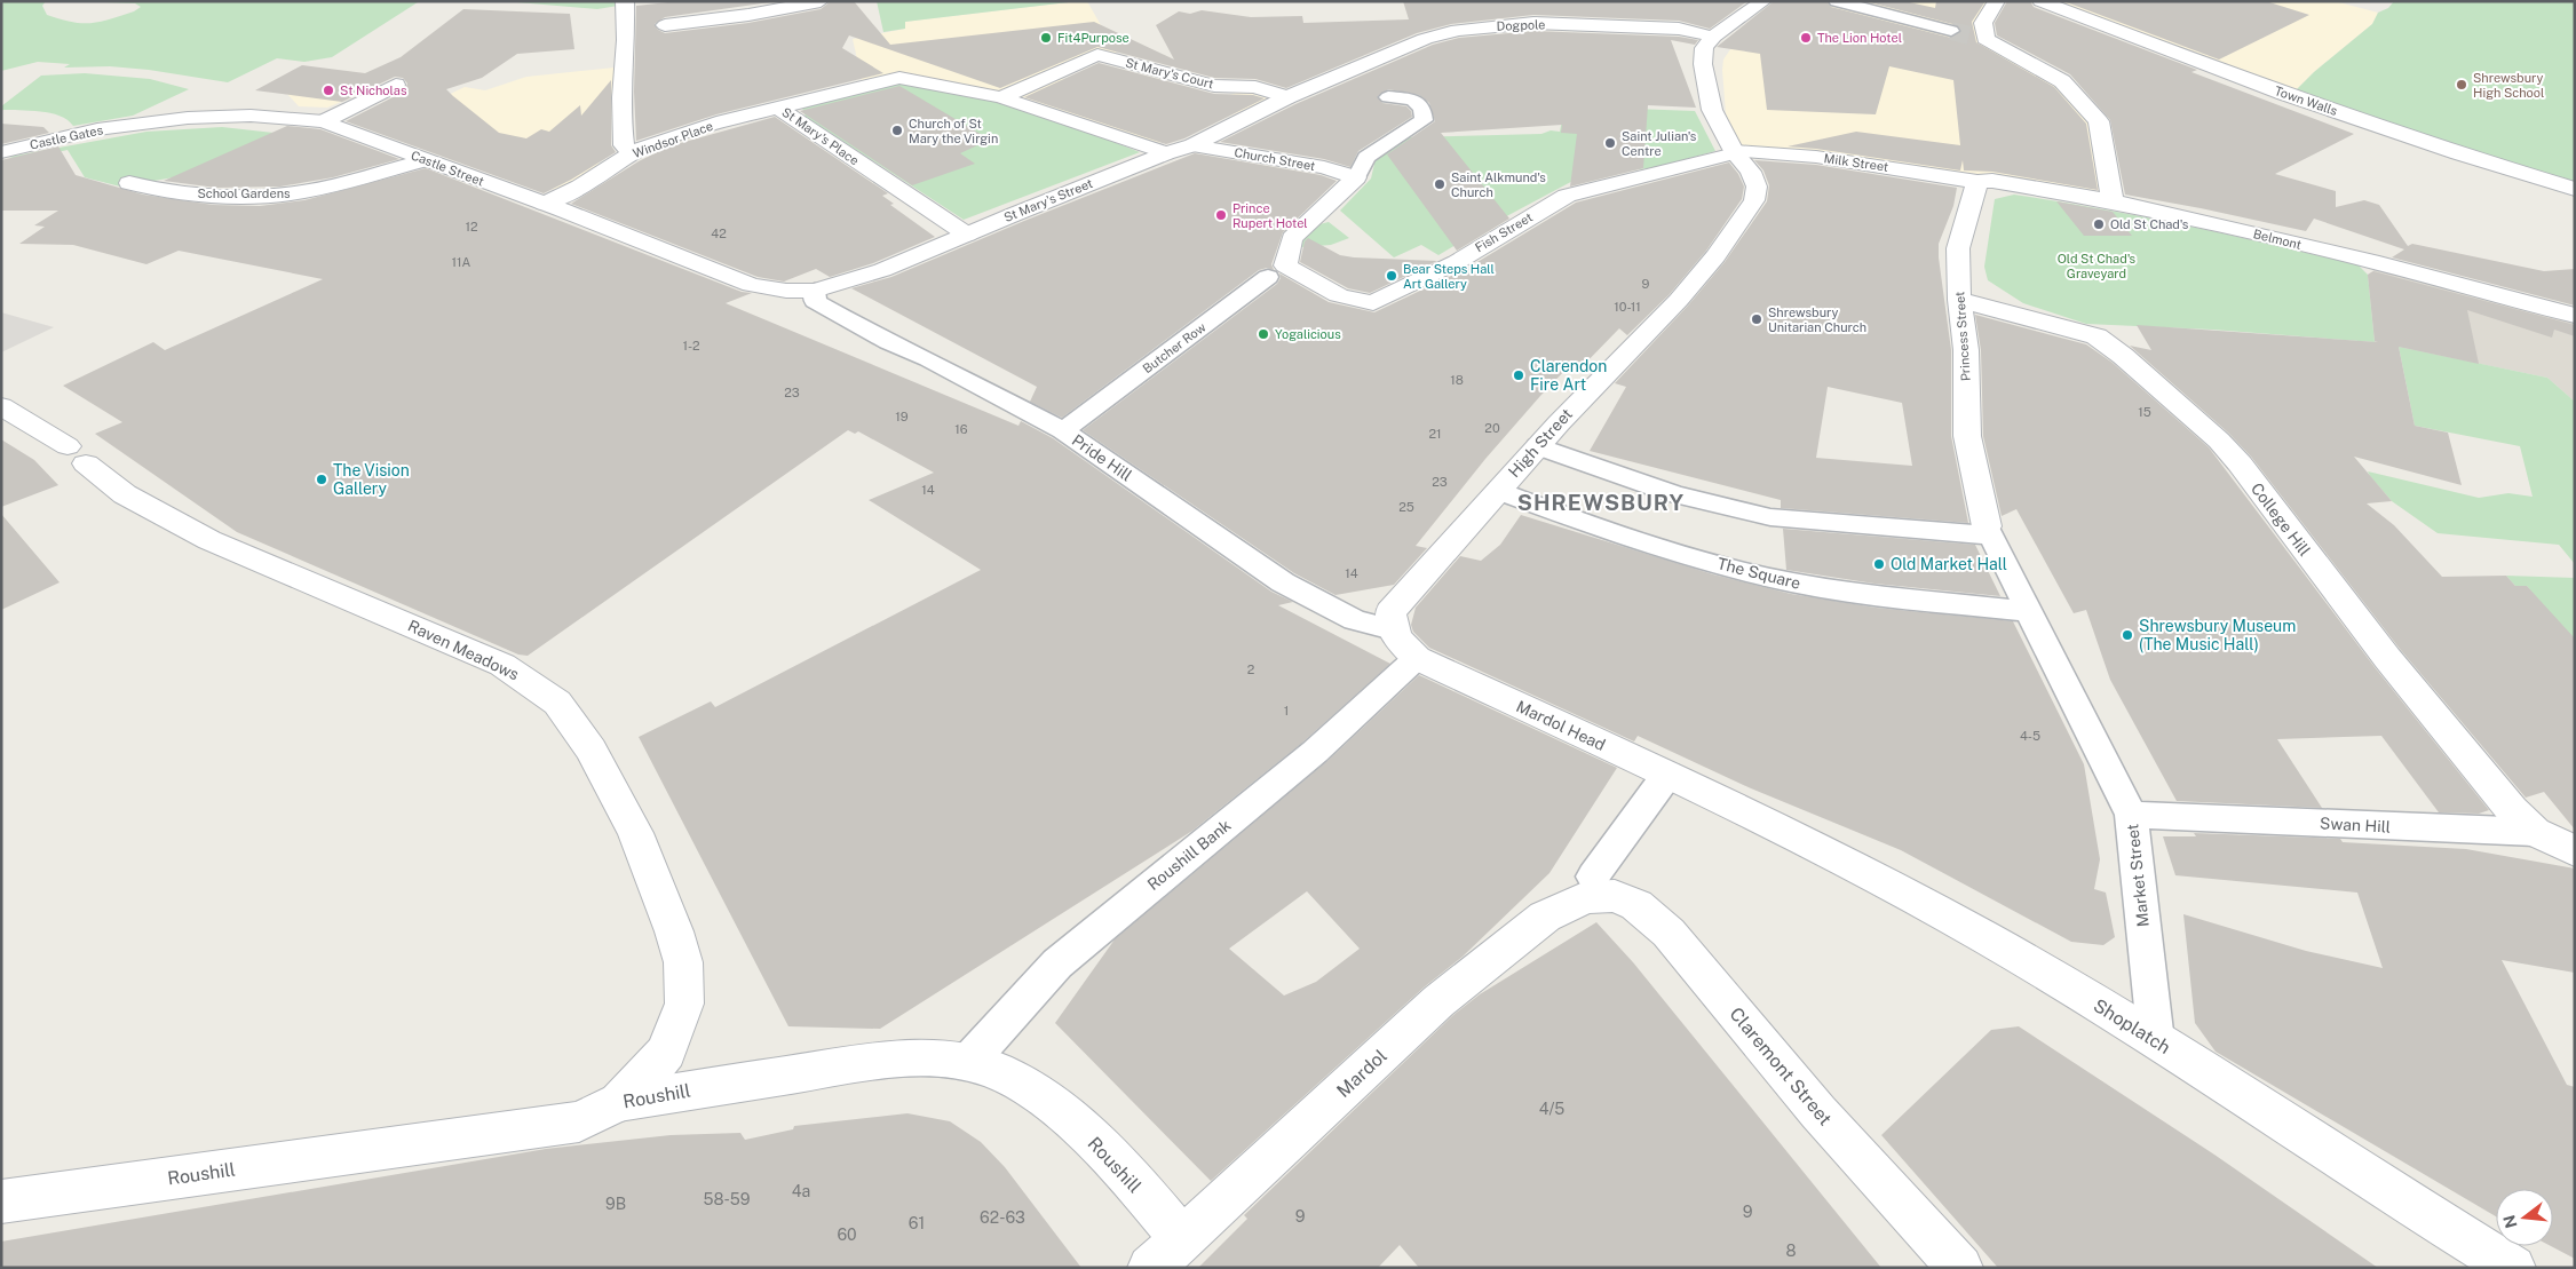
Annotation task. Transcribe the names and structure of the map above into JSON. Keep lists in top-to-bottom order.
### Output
{
  "streets": {
    "street": [
      "Dogpole",
      "St Mary's Court",
      "Town Walls",
      "St Mary's Place",
      "Castle Gates",
      "Windsor Place",
      "Church Street",
      "Milk Street",
      "Castle Street",
      "School Gardens",
      "St Mary's Street",
      "Fish Street",
      "Belmont",
      "Princess Street",
      "Butcher Row",
      "High Street",
      "Pride Hill",
      "College Hill",
      "The Square",
      "Raven Meadows",
      "Mardol Head",
      "Swan Hill",
      "Roushill Bank",
      "Market Street",
      "Shoplatch",
      "Claremont Street",
      "Mardol",
      "Roushill"
    ]
  },
  "crossings": [
    ["Dogpole", "St Mary's Street"],
    ["St Mary's Court", "St Mary's Place"],
    ["St Mary's Court", "St Mary's Street"],
    ["St Mary's Place", "Windsor Place"],
    ["St Mary's Place", "St Mary's Street"],
    ["Castle Gates", "Castle Street"],
    ["Windsor Place", "Castle Street"],
    ["Church Street", "St Mary's Street"],
    ["Milk Street", "Fish Street"],
    ["Milk Street", "Belmont"],
    ["Milk Street", "Princess Street"],
    ["Milk Street", "High Street"],
    ["Castle Street", "School Gardens"],
    ["Castle Street", "St Mary's Street"],
    ["St Mary's Street", "Pride Hill"],
    ["Fish Street", "Butcher Row"],
    ["Fish Street", "High Street"],
    ["Belmont", "Princess Street"],
    ["Princess Street", "College Hill"],
    ["Butcher Row", "Pride Hill"],
    ["High Street", "Pride Hill"],
    ["High Street", "The Square"],
    ["High Street", "Mardol Head"],
    ["Pride Hill", "Mardol Head"],
    ["College Hill", "Swan Hill"],
    ["The Square", "Market Street"],
    ["Raven Meadows", "Roushill"],
    ["Mardol Head", "Roushill Bank"],
    ["Mardol Head", "Shoplatch"],
    ["Mardol Head", "Mardol"],
    ["Swan Hill", "Market Street"],
    ["Roushill Bank", "Roushill"],
    ["Market Street", "Shoplatch"],
    ["Claremont Street", "Mardol"],
    ["Mardol", "Roushill"]
  ],
  "districts": ["SHREWSBURY"],
  "parks": ["Old St Chad's Graveyard"],
  "places": [
    "Fit4Purpose",
    "The Lion Hotel",
    "Shrewsbury High School",
    "St Nicholas",
    "Church of St Mary the Virgin",
    "Saint Julian's Centre",
    "Saint Alkmund's Church",
    "Prince Rupert Hotel",
    "Old St Chad's",
    "Bear Steps Hall Art Gallery",
    "Shrewsbury Unitarian Church",
    "Yogalicious",
    "Clarendon Fire Art",
    "The Vision Gallery",
    "Old Market Hall",
    "Shrewsbury Museum (The Music Hall)"
  ],
  "house_numbers": [
    "12",
    "42",
    "11A",
    "9",
    "10-11",
    "1-2",
    "18",
    "23",
    "15",
    "19",
    "20",
    "16",
    "21",
    "23",
    "14",
    "25",
    "14",
    "2",
    "1",
    "4-5",
    "4/5",
    "4a",
    "58-59",
    "9B",
    "9",
    "9",
    "62-63",
    "61",
    "60",
    "8"
  ],
  "north": "left"
}
